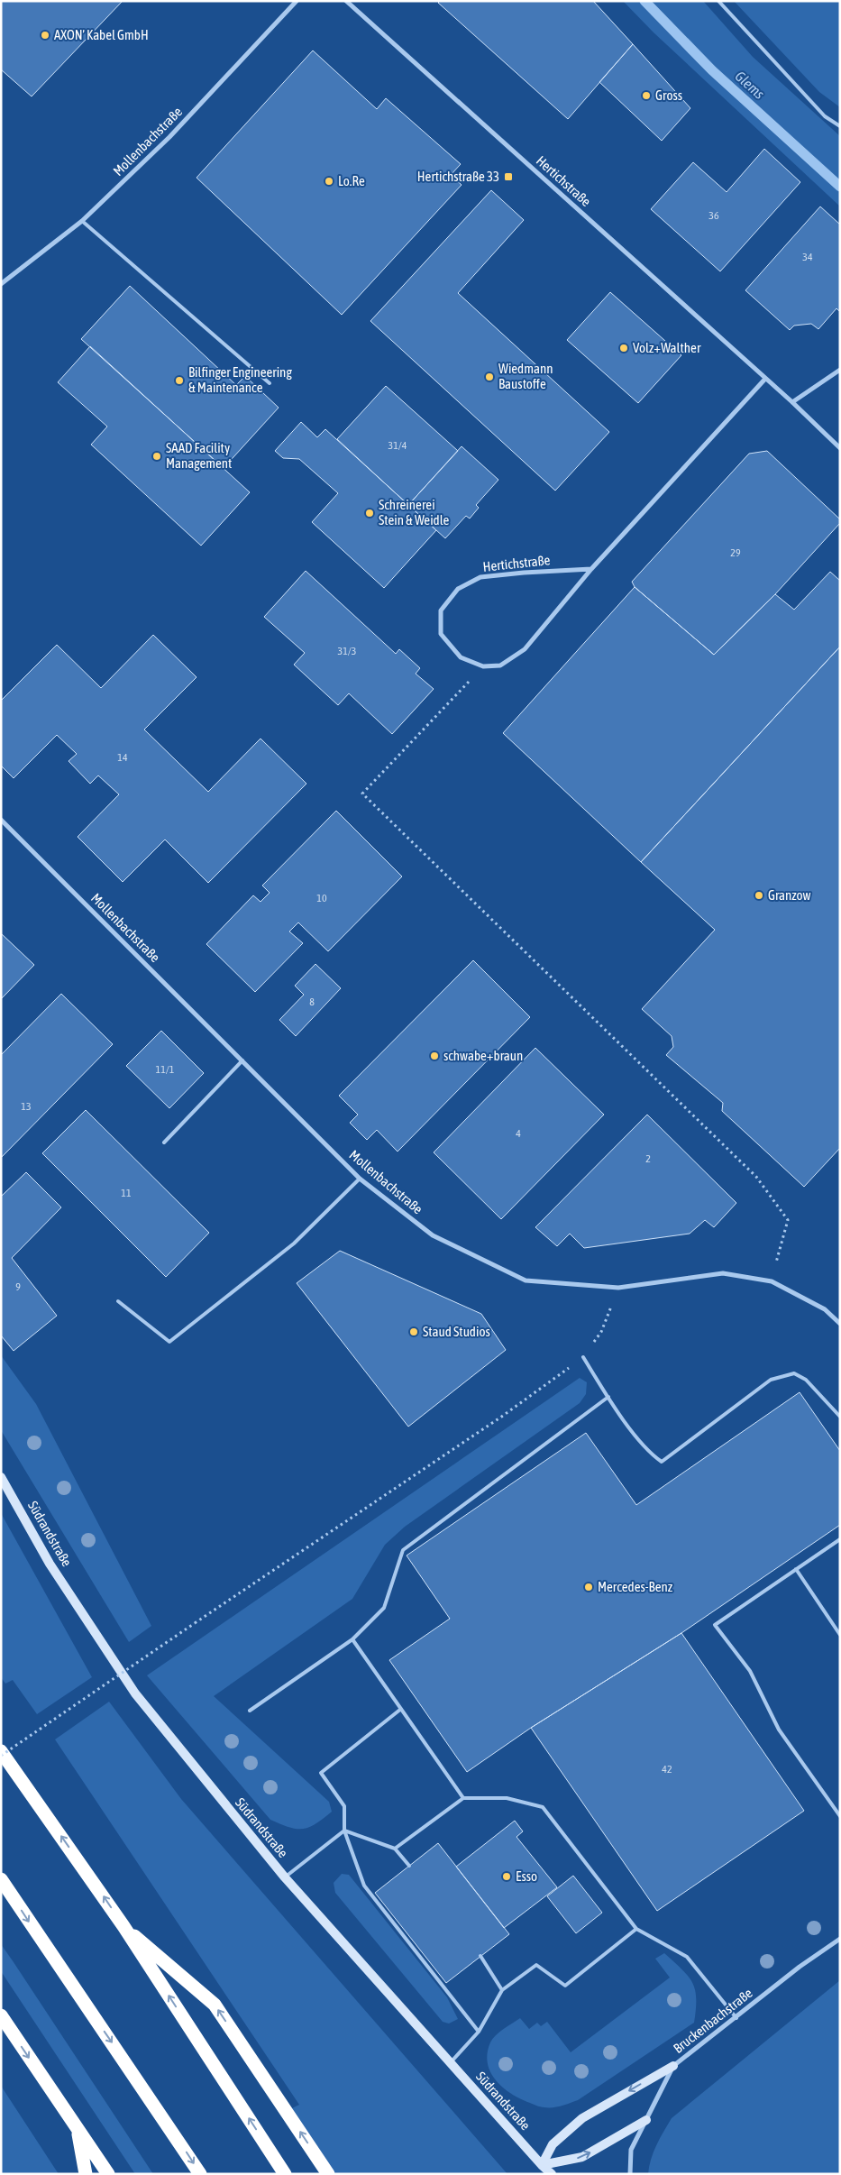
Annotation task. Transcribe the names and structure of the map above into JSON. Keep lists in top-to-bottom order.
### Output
{
  "streets": {
    "main road": ["Südrandstraße"],
    "street": ["Mollenbachstraße", "Hertichstraße", "Bruckenbachstraße"]
  },
  "water": ["Glems"],
  "places": {
    "other": [
      "AXON’ Kabel GmbH",
      "Gross",
      "Lo.Re",
      "Volz+Walther",
      "Wiedmann Baustoffe",
      "Bilfinger Engineering & Maintenance",
      "SAAD Facility Management",
      "Schreinerei Stein & Weidle",
      "Granzow",
      "schwabe+braun",
      "Staud Studios",
      "Mercedes-Benz",
      "Esso"
    ],
    "transit": ["Hertichstraße 33"]
  },
  "house_numbers": [
    "36",
    "34",
    "31/4",
    "29",
    "31/3",
    "14",
    "10",
    "8",
    "11/1",
    "13",
    "4",
    "2",
    "11",
    "9",
    "42"
  ]
}
